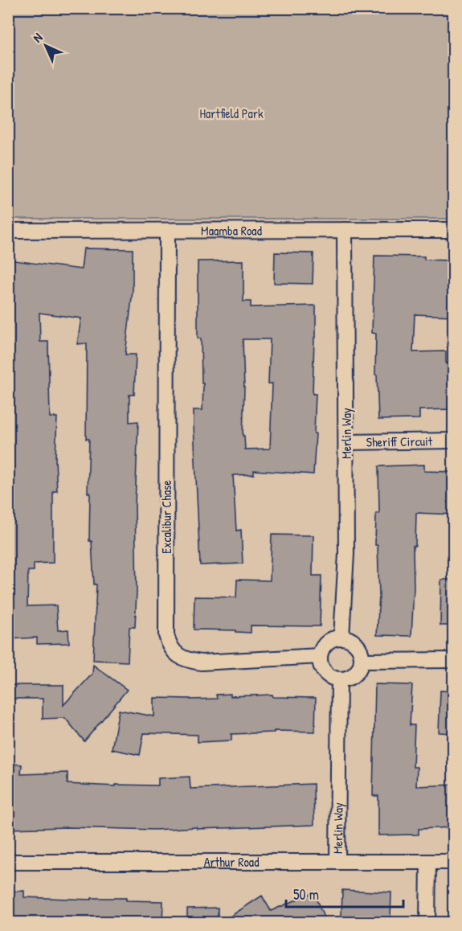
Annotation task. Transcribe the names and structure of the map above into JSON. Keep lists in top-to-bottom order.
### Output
{
  "streets": {
    "street": [
      "Maamba Road",
      "Merlin Way",
      "Sheriff Circuit",
      "Excalibur Chase",
      "Arthur Road"
    ]
  },
  "crossings": [
    ["Maamba Road", "Merlin Way"],
    ["Maamba Road", "Excalibur Chase"],
    ["Merlin Way", "Sheriff Circuit"],
    ["Merlin Way", "Excalibur Chase"],
    ["Merlin Way", "Arthur Road"]
  ],
  "parks": ["Hartfield Park"],
  "scale_bar": "50 m",
  "north": "top left"
}
